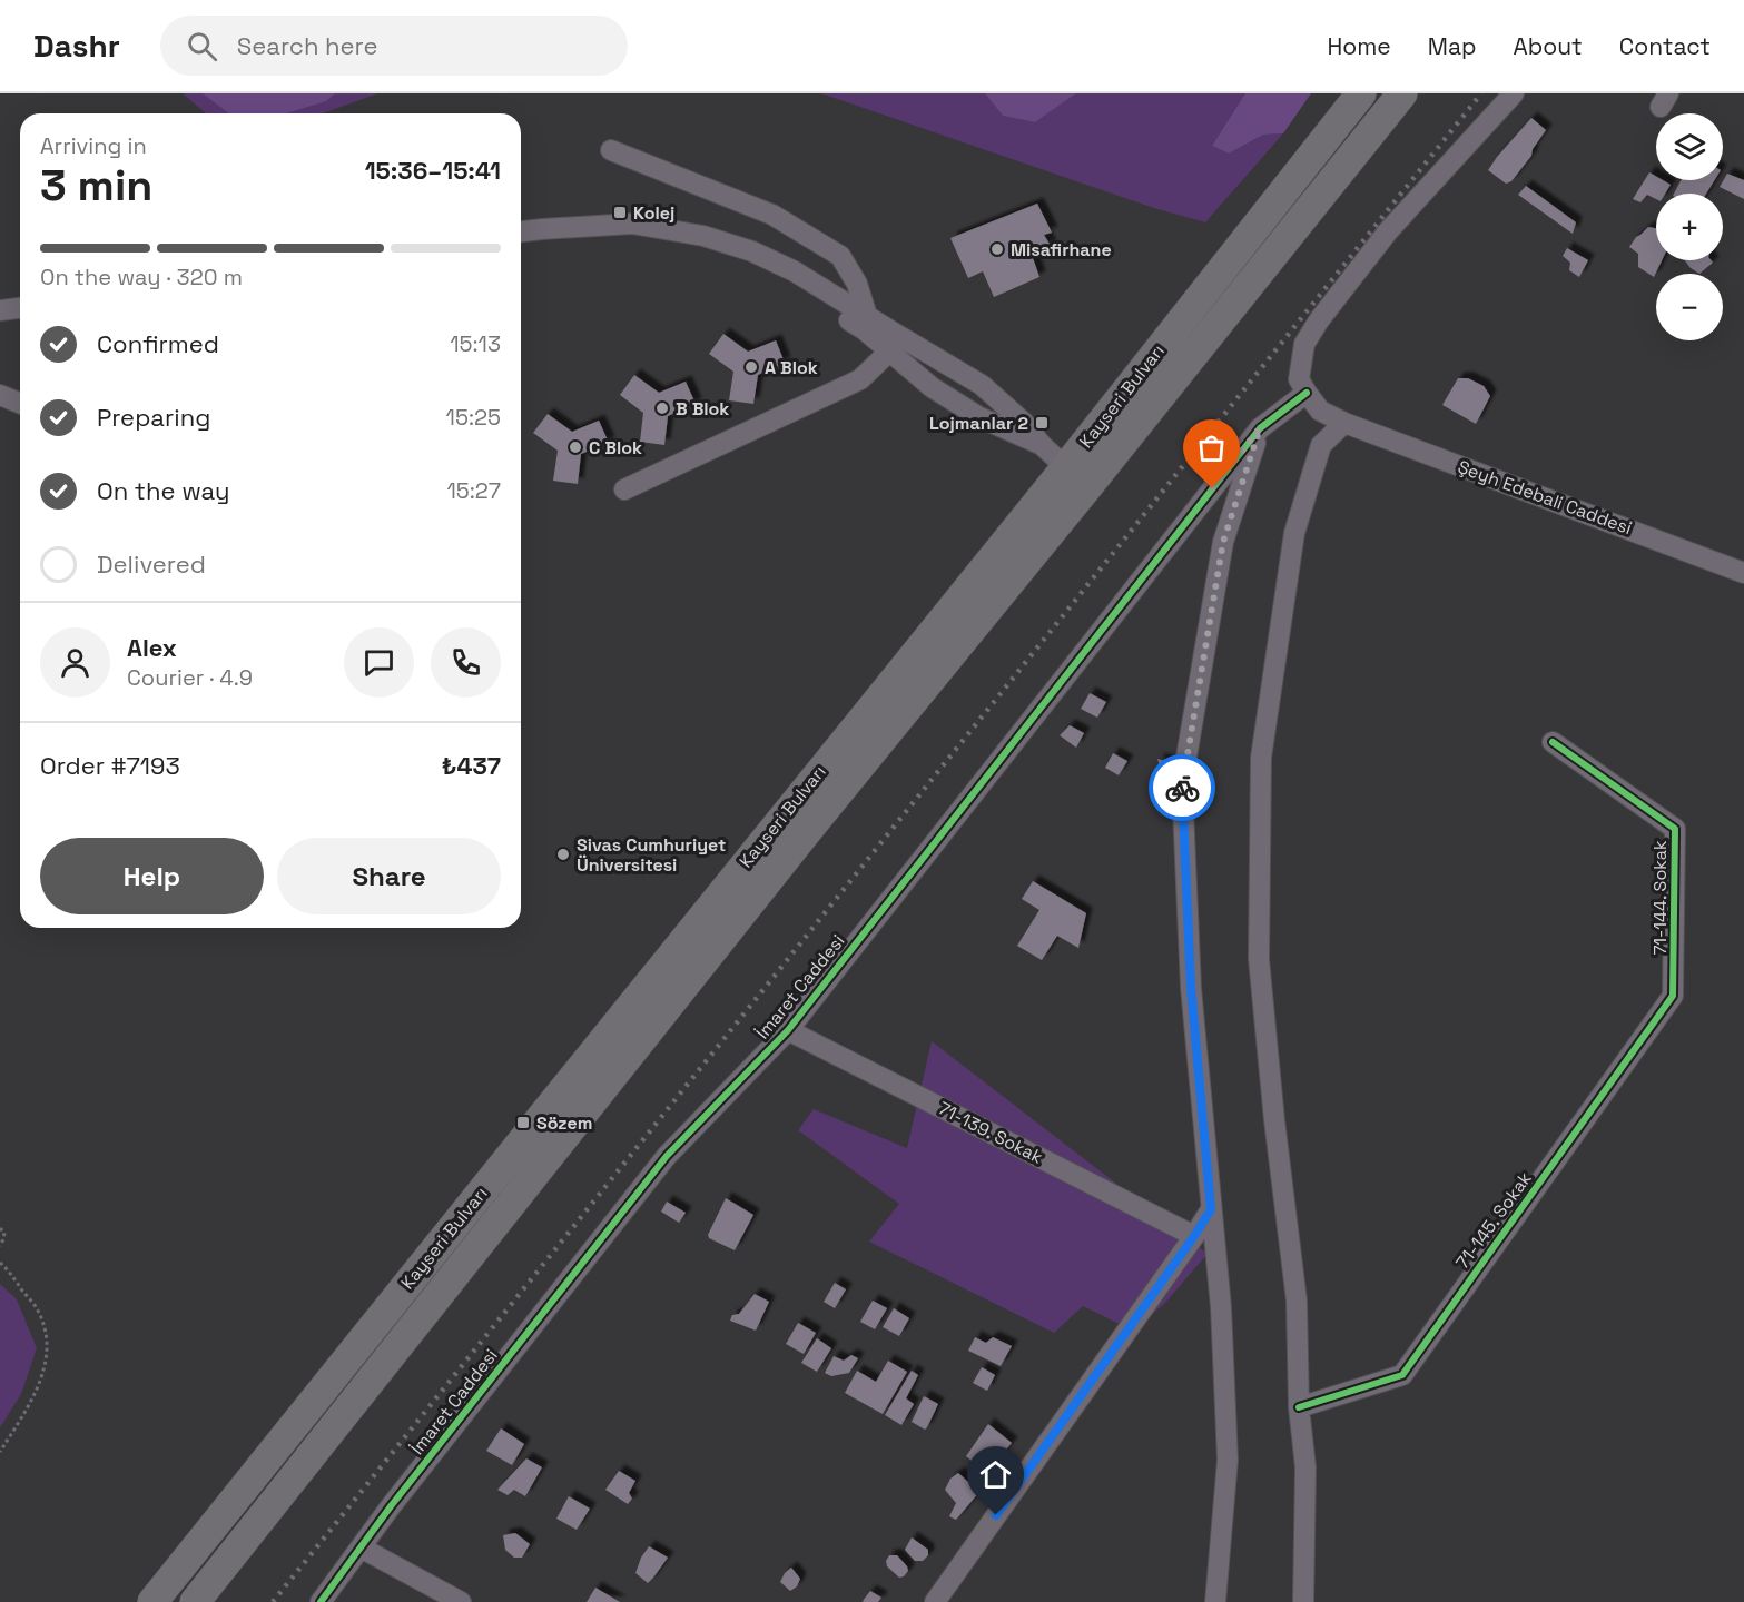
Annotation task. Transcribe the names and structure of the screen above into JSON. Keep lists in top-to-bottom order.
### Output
{
  "streets": {
    "highway": ["Kayseri Bulvarı"],
    "street": [
      "Şeyh Edebali Caddesi",
      "71-144. Sokak",
      "İmaret Caddesi",
      "71-139. Sokak",
      "71-145. Sokak"
    ]
  },
  "crossings": [
    ["Şeyh Edebali Caddesi", "İmaret Caddesi"],
    ["71-144. Sokak", "71-145. Sokak"],
    ["İmaret Caddesi", "71-139. Sokak"]
  ],
  "places": {
    "transit": ["Kolej", "Lojmanlar 2", "Sözem"],
    "other": [
      "Misafirhane",
      "A Blok",
      "B Blok",
      "C Blok",
      "Sivas Cumhuriyet Üniversitesi"
    ]
  },
  "page": {
    "header": "Dashr",
    "search": "Search here",
    "nav": [
      "Home",
      "Map",
      "About",
      "Contact"
    ],
    "map_buttons": ["+", "−"],
    "heading": ["3 min", "Arriving in", "15:36–15:41"],
    "panel": [
      "Alex",
      "Courier · 4.9",
      "Order #7193",
      "₺437"
    ],
    "bar": "On the way · 320 m",
    "list": [
      ["Confirmed", "15:13"],
      ["Preparing", "15:25"],
      ["On the way", "15:27"],
      "Delivered"
    ],
    "buttons": ["Help", "Share"]
  }
}
